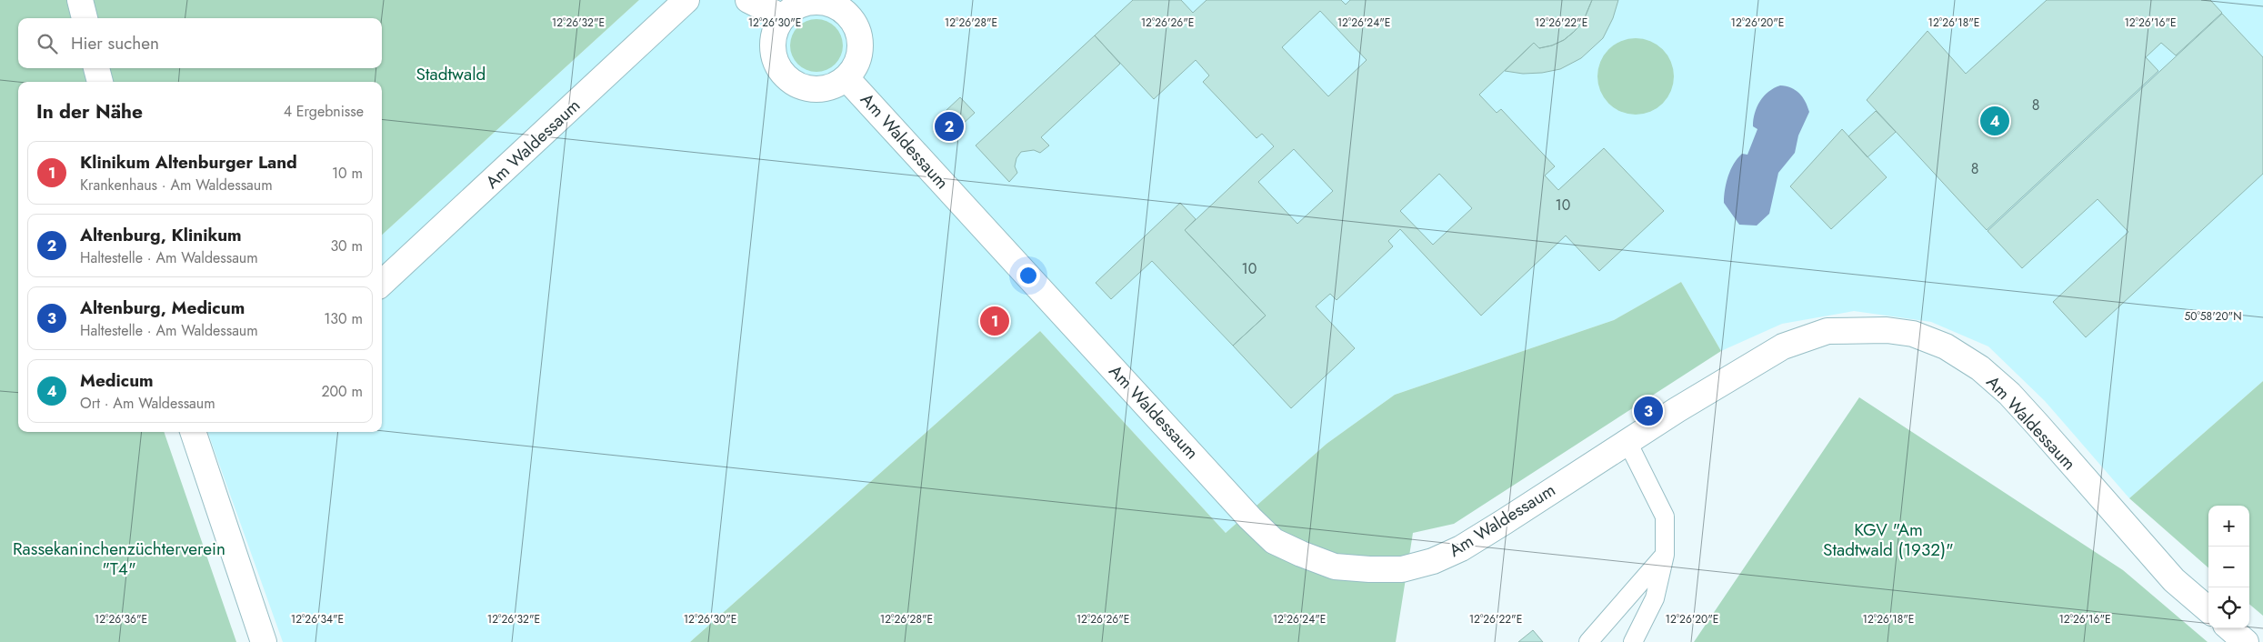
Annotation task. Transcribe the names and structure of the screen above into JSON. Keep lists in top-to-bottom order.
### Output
{
  "streets": {
    "street": ["Am Waldessaum"]
  },
  "parks": ["Stadtwald", "KGV \"Am Stadtwald (1932)\"", "Rassekaninchenzüchterverein \"T4\""],
  "house_numbers": [
    "8",
    "8",
    "10",
    "10"
  ],
  "page": {
    "search": "Hier suchen",
    "heading": ["In der Nähe", "4 Ergebnisse"],
    "pins": [
      "4",
      "2",
      "1",
      "3"
    ],
    "list": [
      {
        "mark": "1",
        "name": "Klinikum Altenburger Land",
        "note": "Krankenhaus · Am Waldessaum",
        "value": "10 m"
      },
      {
        "mark": "2",
        "name": "Altenburg, Klinikum",
        "note": "Haltestelle · Am Waldessaum",
        "value": "30 m"
      },
      {
        "mark": "3",
        "name": "Altenburg, Medicum",
        "note": "Haltestelle · Am Waldessaum",
        "value": "130 m"
      },
      {
        "mark": "4",
        "name": "Medicum",
        "note": "Ort · Am Waldessaum",
        "value": "200 m"
      }
    ],
    "map_buttons": ["+", "−"]
  },
  "coordinates": [
    "12°26'32\"E",
    "12°26'30\"E",
    "12°26'28\"E",
    "12°26'26\"E",
    "12°26'24\"E",
    "12°26'22\"E",
    "12°26'20\"E",
    "12°26'18\"E",
    "12°26'16\"E",
    "50°58'20\"N",
    "12°26'36\"E",
    "12°26'34\"E"
  ]
}
